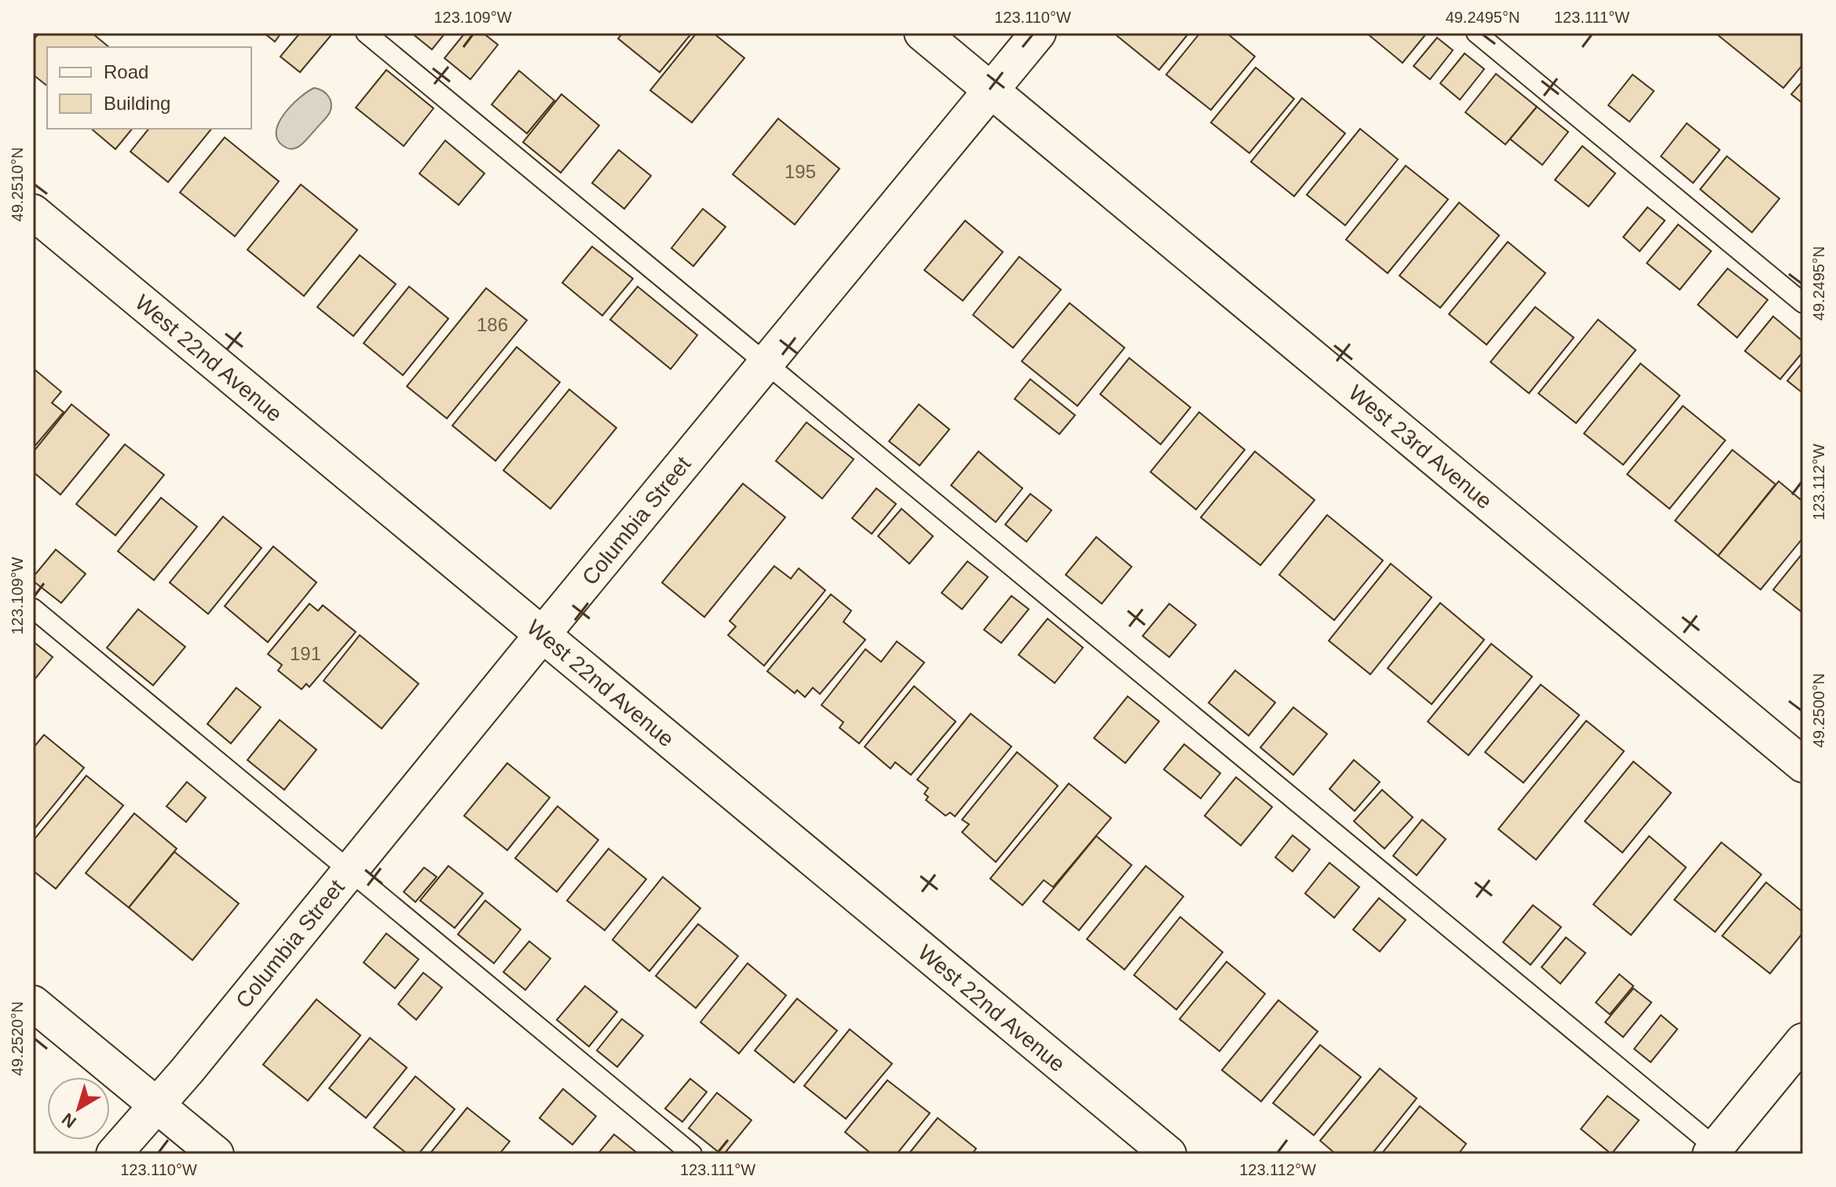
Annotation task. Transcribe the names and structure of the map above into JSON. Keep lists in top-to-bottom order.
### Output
{
  "streets": {
    "street": ["West 22nd Avenue", "West 23rd Avenue", "Columbia Street"]
  },
  "crossings": [
    ["West 22nd Avenue", "Columbia Street"],
    ["West 23rd Avenue", "Columbia Street"]
  ],
  "house_numbers": ["195", "186", "191"],
  "legend": ["Road", "Building"],
  "north": "bottom left",
  "coordinates": [
    "123.109°W",
    "123.110°W",
    "49.2495°N",
    "123.111°W",
    "49.2510°N",
    "123.112°W",
    "49.2500°N",
    "49.2520°N"
  ]
}
